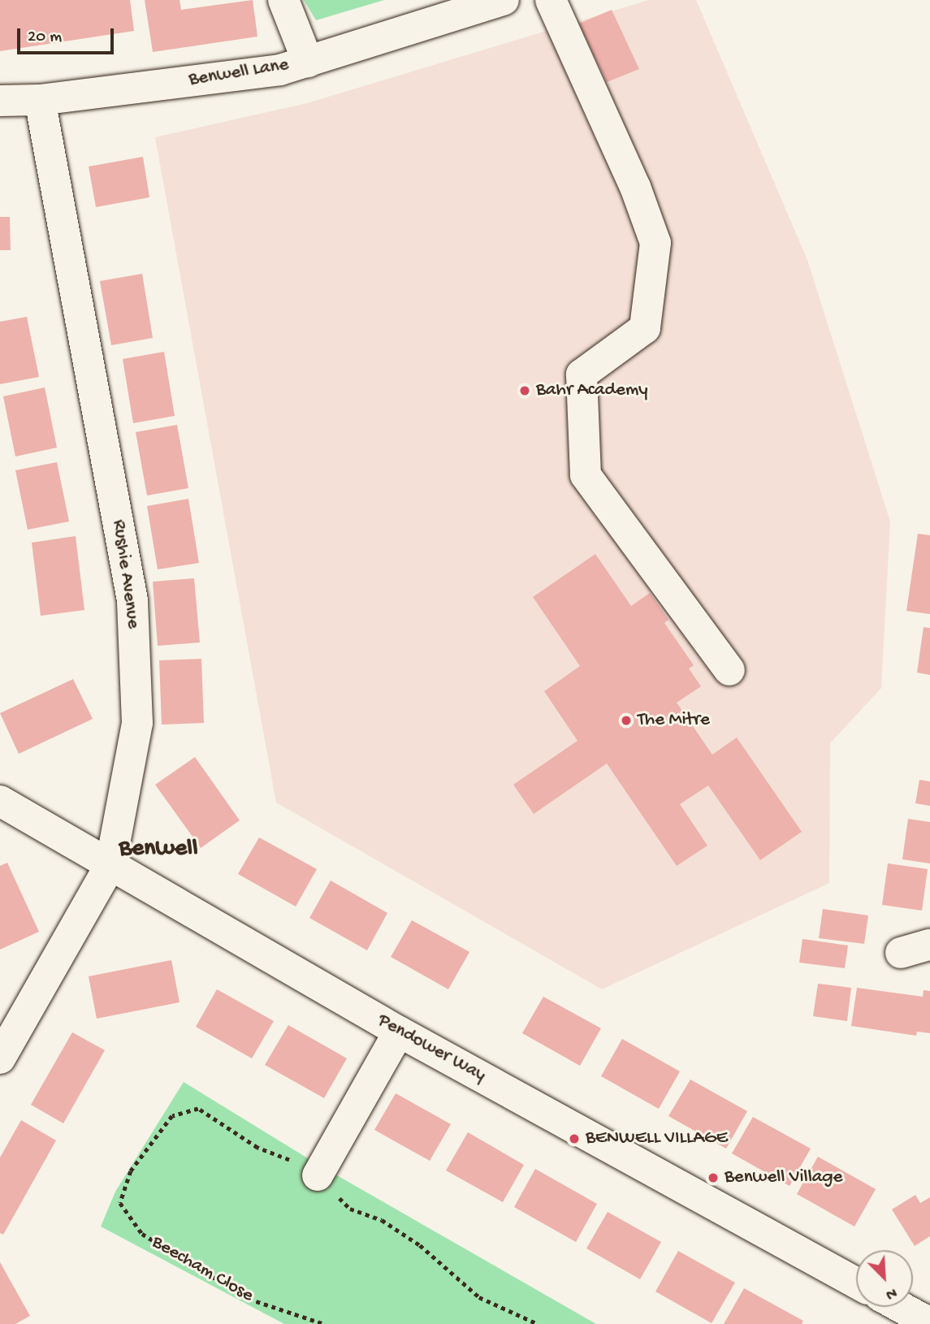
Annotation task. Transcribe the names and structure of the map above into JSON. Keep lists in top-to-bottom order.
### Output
{
  "streets": {
    "street": ["Benwell Lane", "Rushie Avenue", "Pendower Way"],
    "path": ["Beecham Close"]
  },
  "crossings": [
    ["Benwell Lane", "Rushie Avenue"],
    ["Rushie Avenue", "Pendower Way"]
  ],
  "districts": ["Benwell"],
  "places": [
    "Bahr Academy",
    "The Mitre",
    "BENWELL VILLAGE",
    "Benwell Village"
  ],
  "scale_bar": "20 m",
  "north": "bottom right"
}
